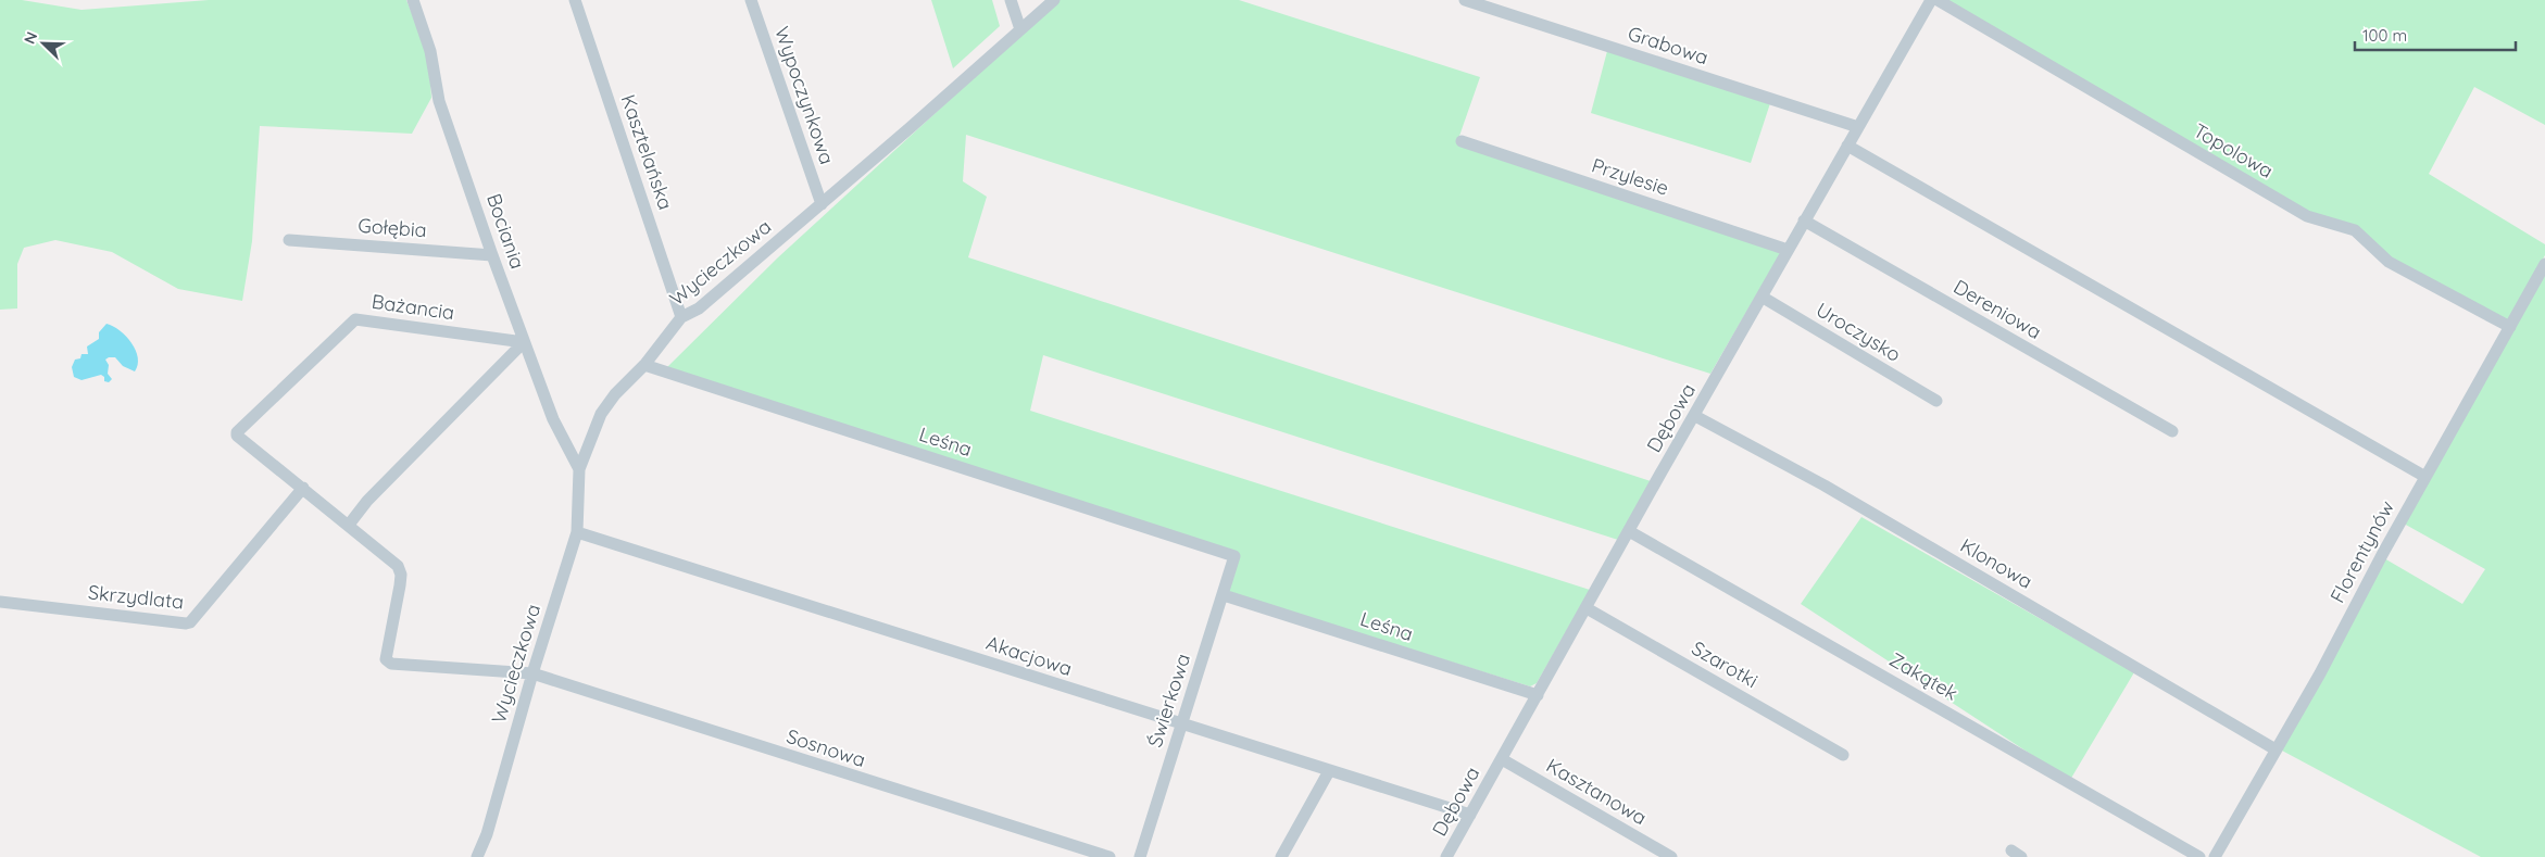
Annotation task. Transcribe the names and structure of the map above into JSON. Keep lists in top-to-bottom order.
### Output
{
  "streets": {
    "street": [
      "Grabowa",
      "Wypoczynkowa",
      "Topolowa",
      "Kasztelańska",
      "Przylesie",
      "Gołębia",
      "Bociania",
      "Wycieczkowa",
      "Bażancia",
      "Dereniowa",
      "Uroczysko",
      "Dębowa",
      "Leśna",
      "Florentynów",
      "Klonowa",
      "Skrzydlata",
      "Akacjowa",
      "Szarotki",
      "Zakątek",
      "Świerkowa",
      "Sosnowa",
      "Kasztanowa"
    ]
  },
  "crossings": [
    ["Grabowa", "Dębowa"],
    ["Wypoczynkowa", "Wycieczkowa"],
    ["Topolowa", "Florentynów"],
    ["Kasztelańska", "Wycieczkowa"],
    ["Przylesie", "Dębowa"],
    ["Gołębia", "Bociania"],
    ["Bociania", "Wycieczkowa"],
    ["Bociania", "Bażancia"],
    ["Wycieczkowa", "Bażancia"],
    ["Wycieczkowa", "Leśna"],
    ["Wycieczkowa", "Akacjowa"],
    ["Wycieczkowa", "Sosnowa"],
    ["Bażancia", "Skrzydlata"],
    ["Bażancia", "Sosnowa"],
    ["Dereniowa", "Dębowa"],
    ["Uroczysko", "Dębowa"],
    ["Dębowa", "Leśna"],
    ["Dębowa", "Klonowa"],
    ["Dębowa", "Akacjowa"],
    ["Dębowa", "Szarotki"],
    ["Dębowa", "Zakątek"],
    ["Dębowa", "Kasztanowa"],
    ["Leśna", "Świerkowa"],
    ["Florentynów", "Klonowa"],
    ["Akacjowa", "Świerkowa"]
  ],
  "scale_bar": "100 m",
  "north": "top left"
}
